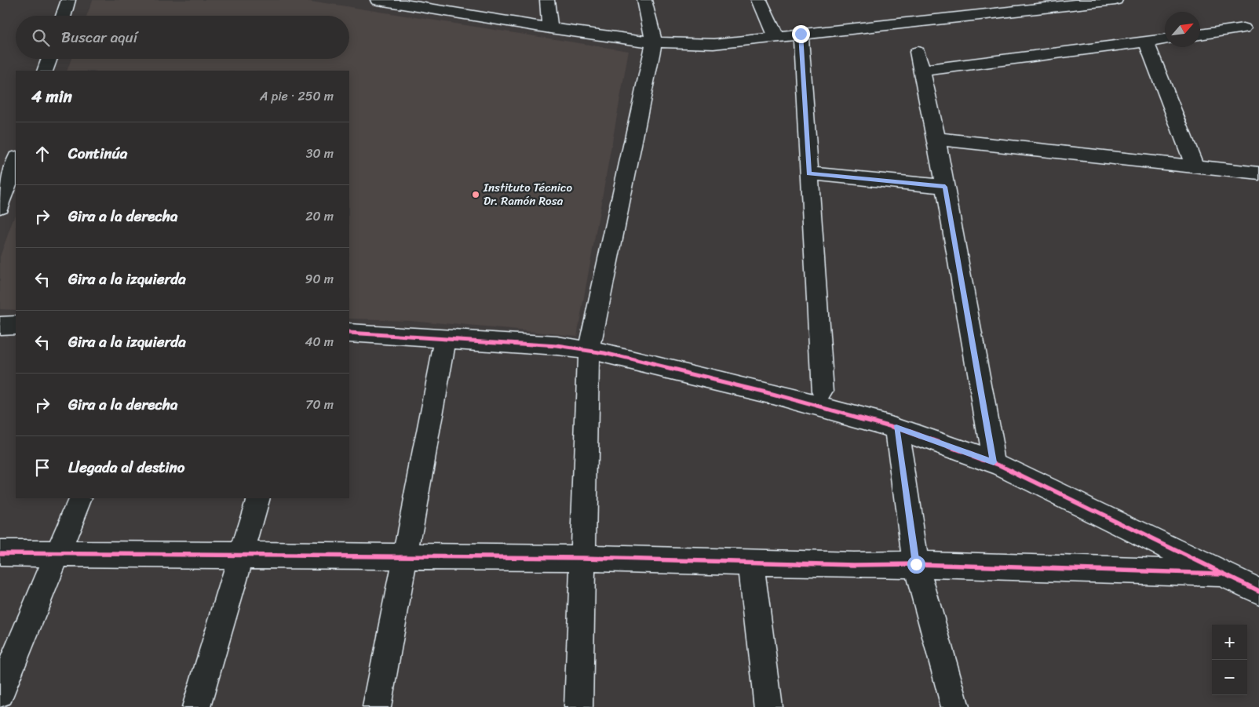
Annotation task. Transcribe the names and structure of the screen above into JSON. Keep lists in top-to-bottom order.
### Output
{
  "places": ["Instituto Técnico Dr. Ramón Rosa"],
  "north": "top right",
  "page": {
    "search": "Buscar aquí",
    "heading": ["4 min", "A pie · 250 m"],
    "list": [
      ["Continúa", "30 m"],
      ["Gira a la derecha", "20 m"],
      ["Gira a la izquierda", "90 m"],
      ["Gira a la izquierda", "40 m"],
      ["Gira a la derecha", "70 m"],
      "Llegada al destino"
    ],
    "map_buttons": ["+", "−"]
  }
}
